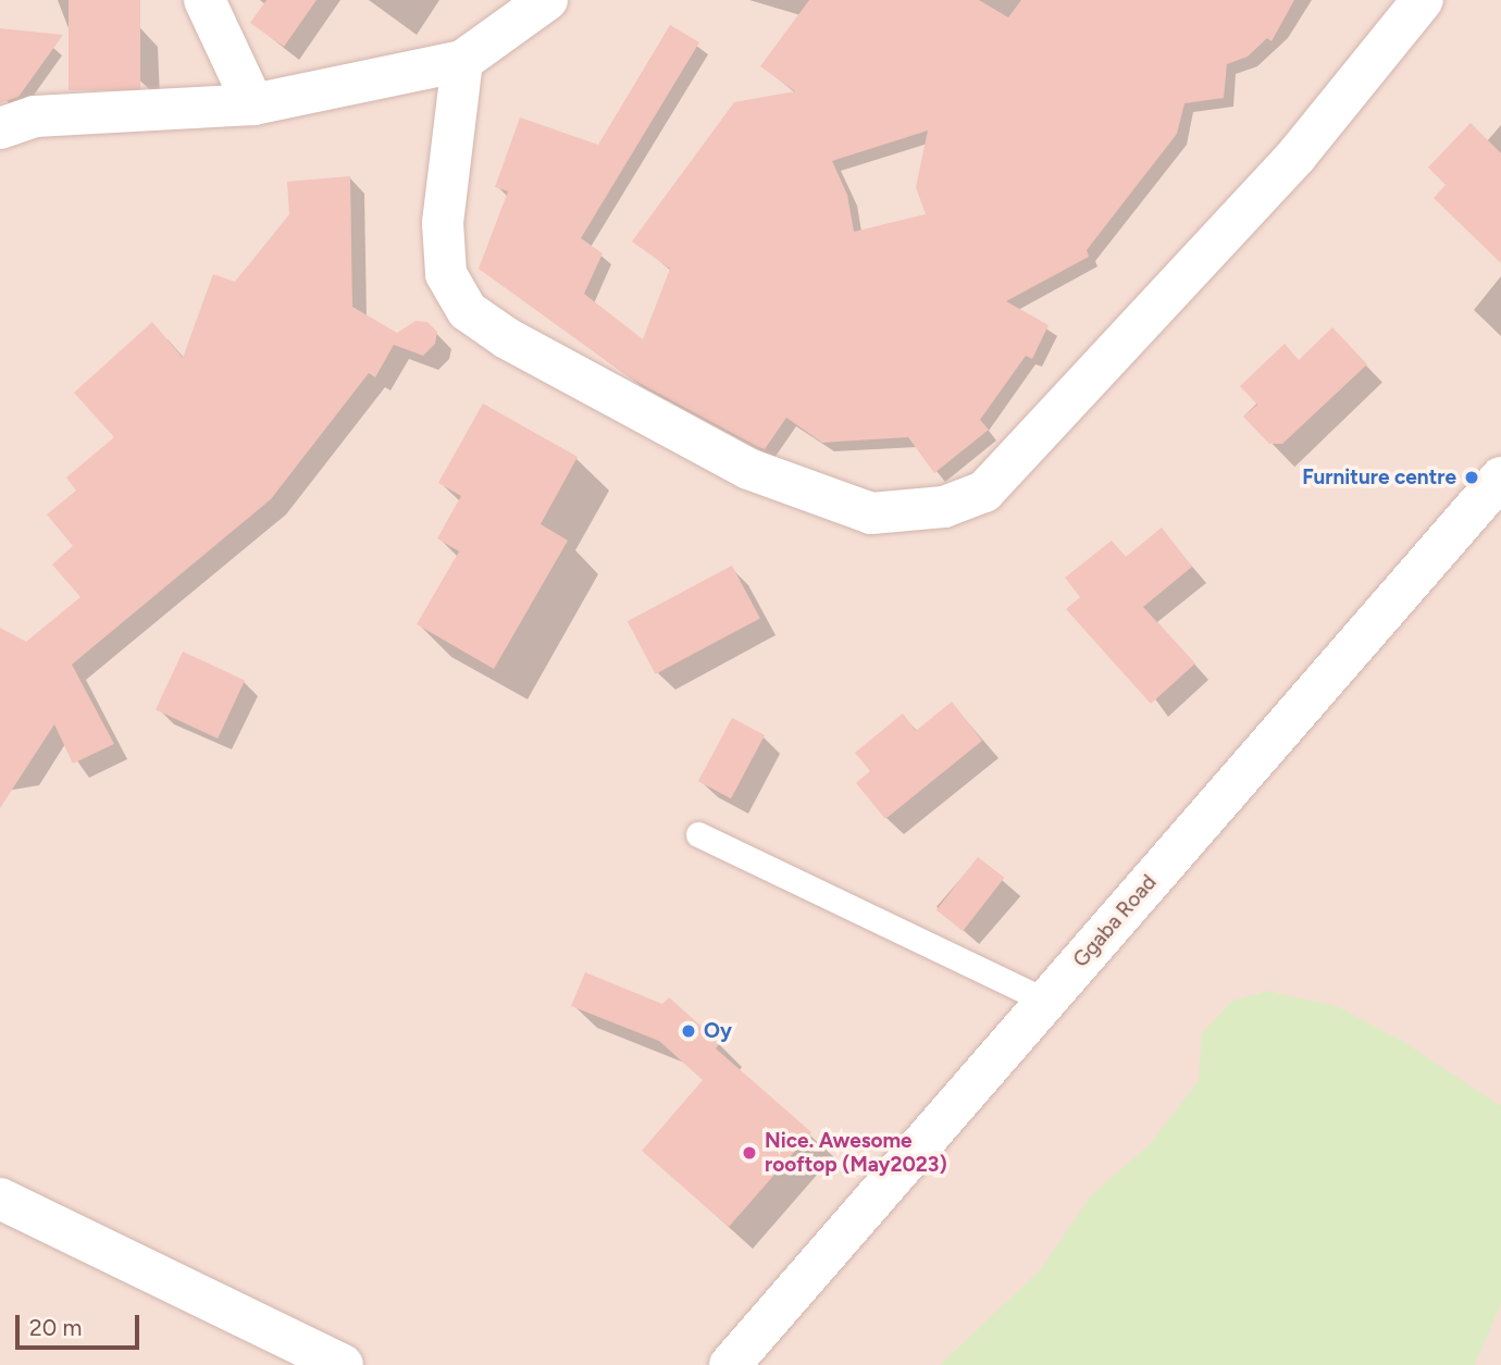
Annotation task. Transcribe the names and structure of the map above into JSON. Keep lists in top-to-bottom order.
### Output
{
  "streets": {
    "street": ["Ggaba Road"]
  },
  "places": ["Furniture centre", "Oy", "Nice. Awesome rooftop (May2023)"],
  "scale_bar": "20 m"
}
